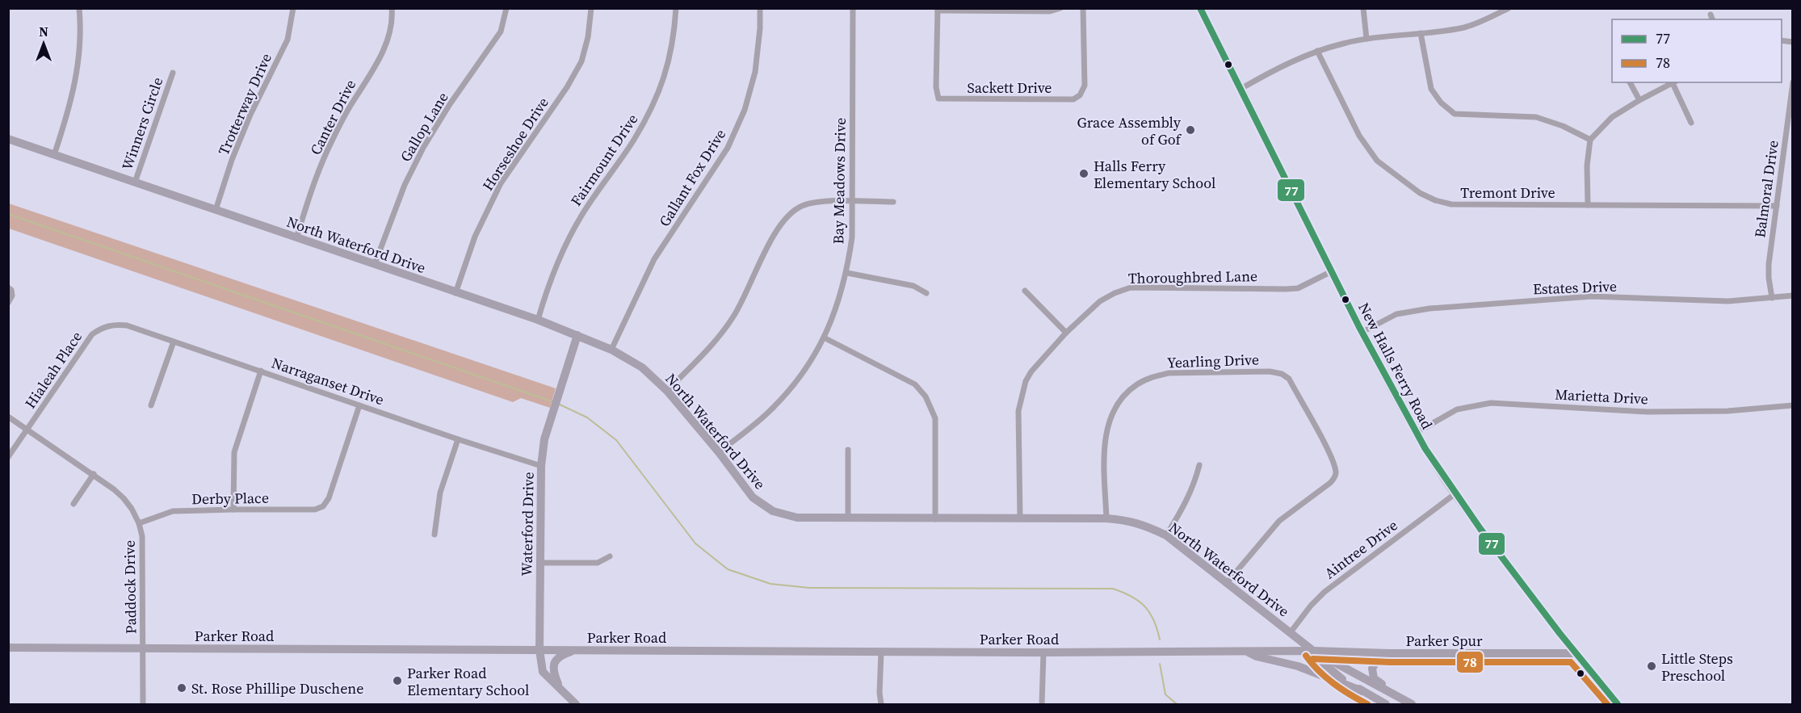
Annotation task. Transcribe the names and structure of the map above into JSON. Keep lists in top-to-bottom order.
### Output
{
  "streets": {
    "main road": ["New Halls Ferry Road"],
    "street": [
      "Sackett Drive",
      "Trotterway Drive",
      "Canter Drive",
      "Winners Circle",
      "Gallop Lane",
      "Horseshoe Drive",
      "Fairmount Drive",
      "Gallant Fox Drive",
      "Bay Meadows Drive",
      "Balmoral Drive",
      "Tremont Drive",
      "North Waterford Drive",
      "Thoroughbred Lane",
      "Estates Drive",
      "Yearling Drive",
      "Hialeah Place",
      "Narraganset Drive",
      "Marietta Drive",
      "Derby Place",
      "Waterford Drive",
      "Aintree Drive",
      "Paddock Drive",
      "Parker Road",
      "Parker Spur"
    ]
  },
  "crossings": [
    ["Trotterway Drive", "North Waterford Drive"],
    ["Canter Drive", "North Waterford Drive"],
    ["Winners Circle", "North Waterford Drive"],
    ["Gallop Lane", "North Waterford Drive"],
    ["Horseshoe Drive", "North Waterford Drive"],
    ["Fairmount Drive", "North Waterford Drive"],
    ["Gallant Fox Drive", "North Waterford Drive"],
    ["Bay Meadows Drive", "North Waterford Drive"],
    ["Balmoral Drive", "Tremont Drive"],
    ["Balmoral Drive", "Estates Drive"],
    ["North Waterford Drive", "Thoroughbred Lane"],
    ["North Waterford Drive", "Yearling Drive"],
    ["North Waterford Drive", "Waterford Drive"],
    ["North Waterford Drive", "Aintree Drive"],
    ["North Waterford Drive", "Parker Road"],
    ["North Waterford Drive", "Parker Spur"],
    ["Thoroughbred Lane", "New Halls Ferry Road"],
    ["Estates Drive", "New Halls Ferry Road"],
    ["New Halls Ferry Road", "Marietta Drive"],
    ["New Halls Ferry Road", "Aintree Drive"],
    ["New Halls Ferry Road", "Parker Spur"],
    ["Hialeah Place", "Narraganset Drive"],
    ["Hialeah Place", "Paddock Drive"],
    ["Narraganset Drive", "Derby Place"],
    ["Narraganset Drive", "Waterford Drive"],
    ["Derby Place", "Paddock Drive"],
    ["Waterford Drive", "Parker Road"],
    ["Paddock Drive", "Parker Road"],
    ["Parker Road", "Parker Spur"]
  ],
  "places": [
    "Grace Assembly of Gof",
    "Halls Ferry Elementary School",
    "Little Steps Preschool",
    "Parker Road Elementary School",
    "St. Rose Phillipe Duschene"
  ],
  "lines": ["transit line 77", "transit line 78"],
  "legend": ["77", "78"],
  "north": "top"
}
